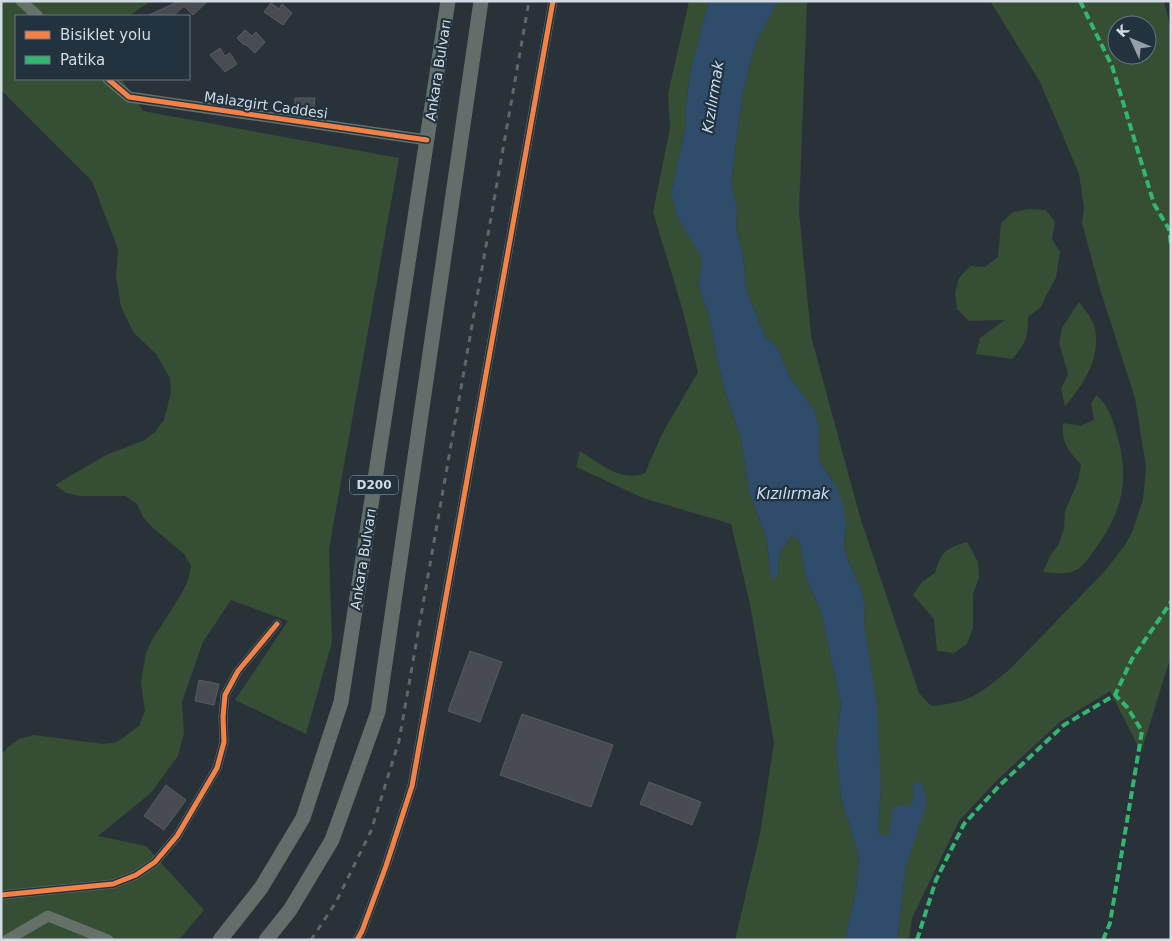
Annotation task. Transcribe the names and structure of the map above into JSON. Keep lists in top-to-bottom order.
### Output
{
  "streets": {
    "highway": ["Ankara Bulvarı", "D200"],
    "street": ["Malazgirt Caddesi"]
  },
  "crossings": [
    ["Ankara Bulvarı", "Malazgirt Caddesi"]
  ],
  "water": ["Kızılırmak"],
  "legend": ["Bisiklet yolu", "Patika"],
  "north": "top left"
}
